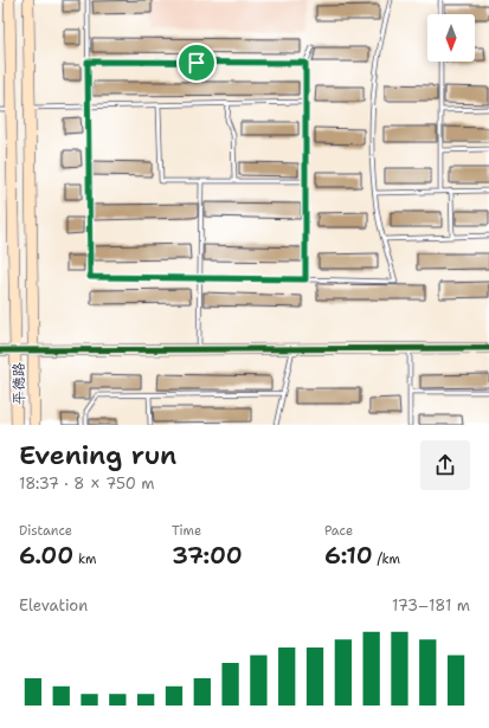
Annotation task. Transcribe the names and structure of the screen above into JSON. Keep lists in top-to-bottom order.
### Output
{
  "streets": {
    "main road": ["平德路"]
  },
  "north": "bottom",
  "page": {
    "heading": ["Evening run", "18:37 · 8 × 750 m"],
    "stats": [
      ["Distance", "6.00 km"],
      ["Time", "37:00"],
      ["Pace", "6:10 /km"]
    ],
    "chart": ["Elevation", "173–181 m"]
  }
}
